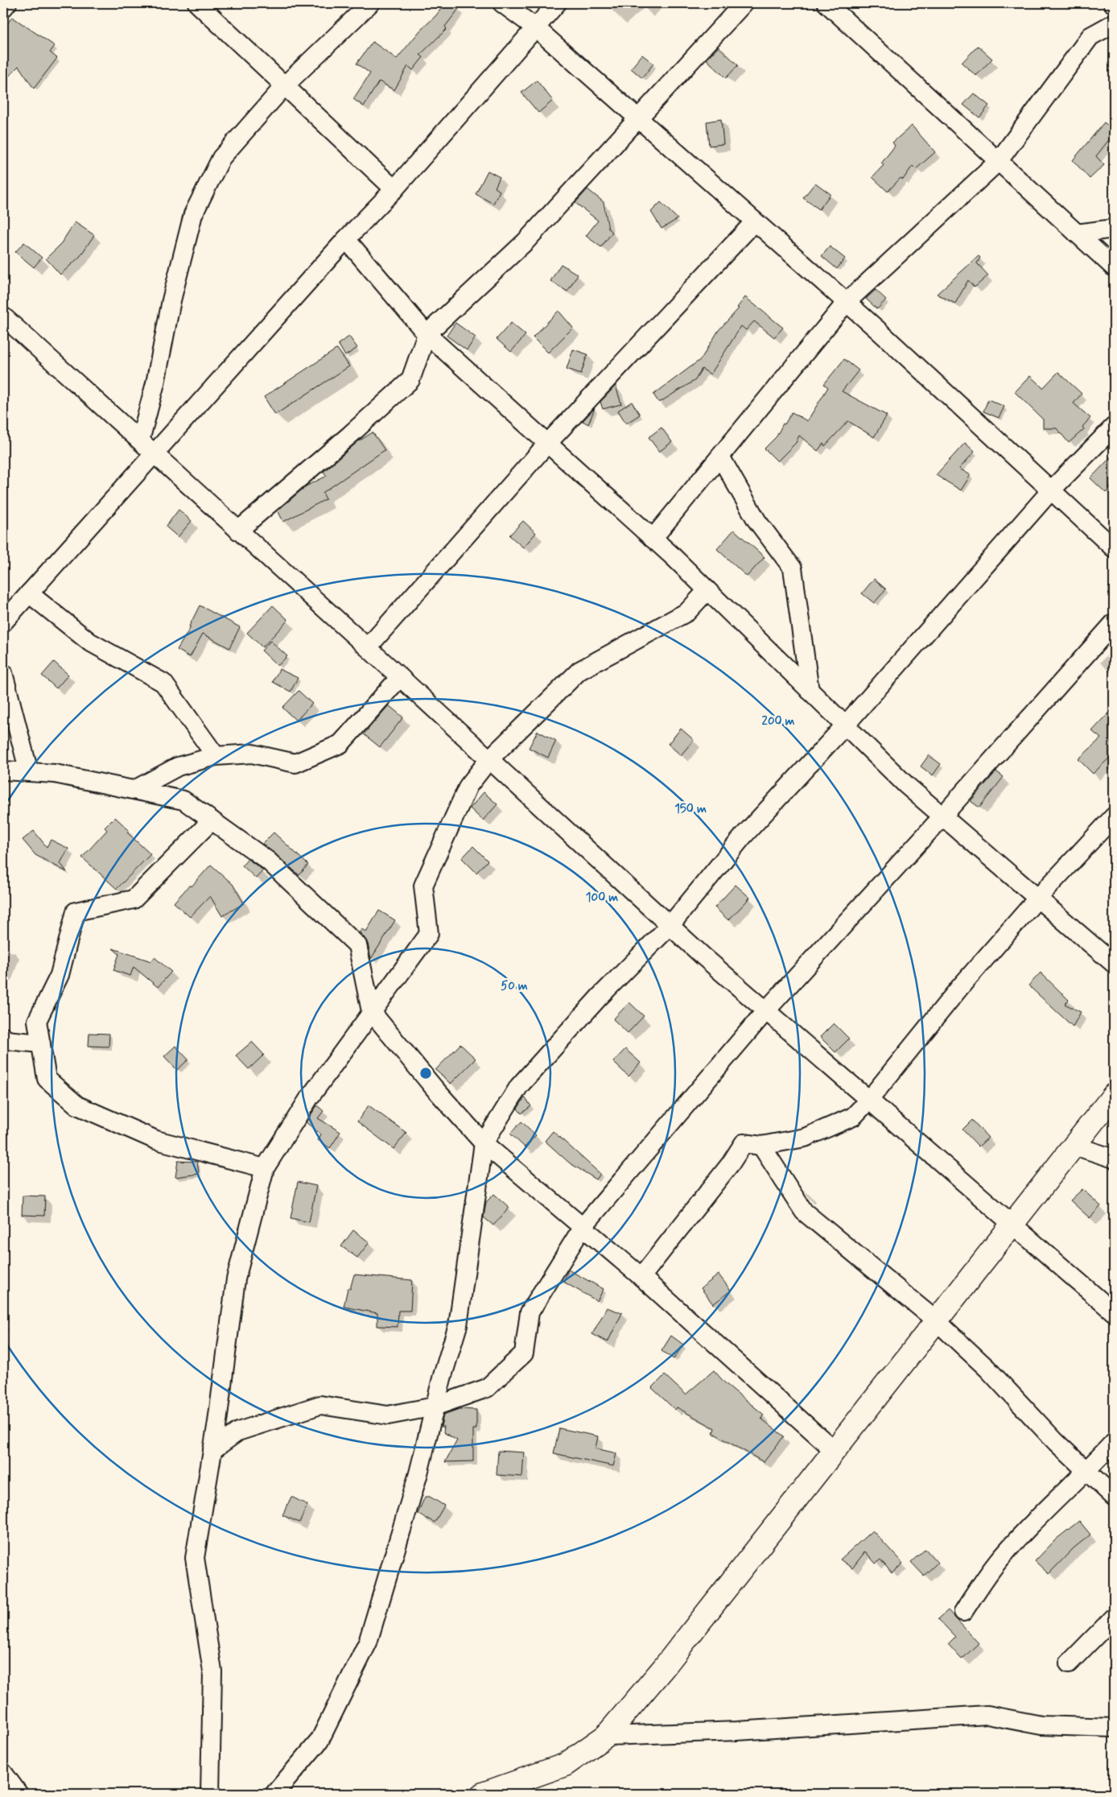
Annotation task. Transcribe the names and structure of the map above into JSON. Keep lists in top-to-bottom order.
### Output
{
  "rings": [
    "200 m",
    "150 m",
    "100 m",
    "50 m"
  ]
}
